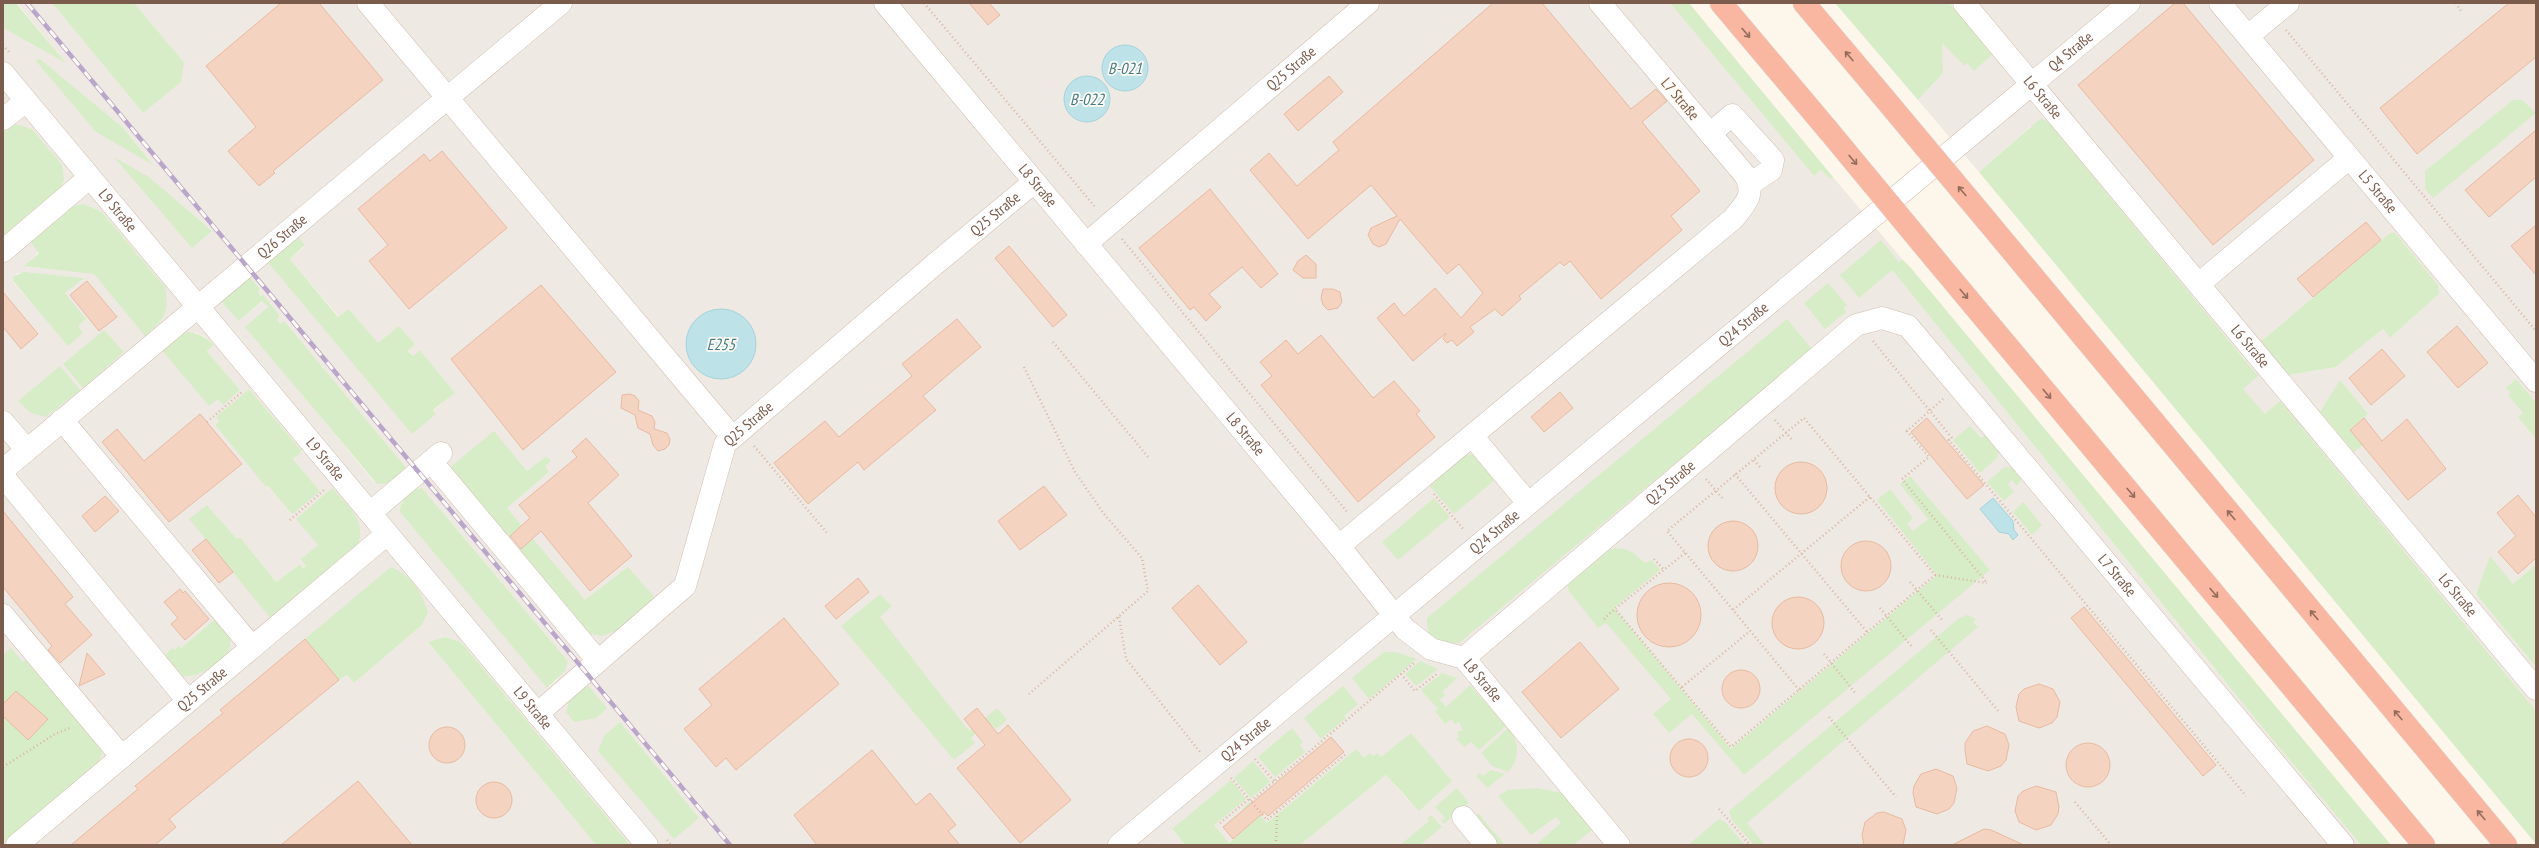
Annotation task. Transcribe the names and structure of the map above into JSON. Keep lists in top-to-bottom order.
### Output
{
  "streets": {
    "lane": [
      "Q4 Straße",
      "Q25 Straße",
      "L6 Straße",
      "L7 Straße",
      "L8 Straße",
      "L5 Straße",
      "L9 Straße",
      "Q26 Straße",
      "Q24 Straße",
      "Q23 Straße"
    ]
  },
  "crossings": [
    ["Q4 Straße", "L6 Straße"],
    ["Q4 Straße", "Q24 Straße"],
    ["Q25 Straße", "L8 Straße"],
    ["Q25 Straße", "L9 Straße"],
    ["L7 Straße", "Q23 Straße"],
    ["L8 Straße", "Q24 Straße"],
    ["L8 Straße", "Q23 Straße"],
    ["L9 Straße", "Q26 Straße"]
  ],
  "water": ["B-021", "B-022", "E255"]
}
